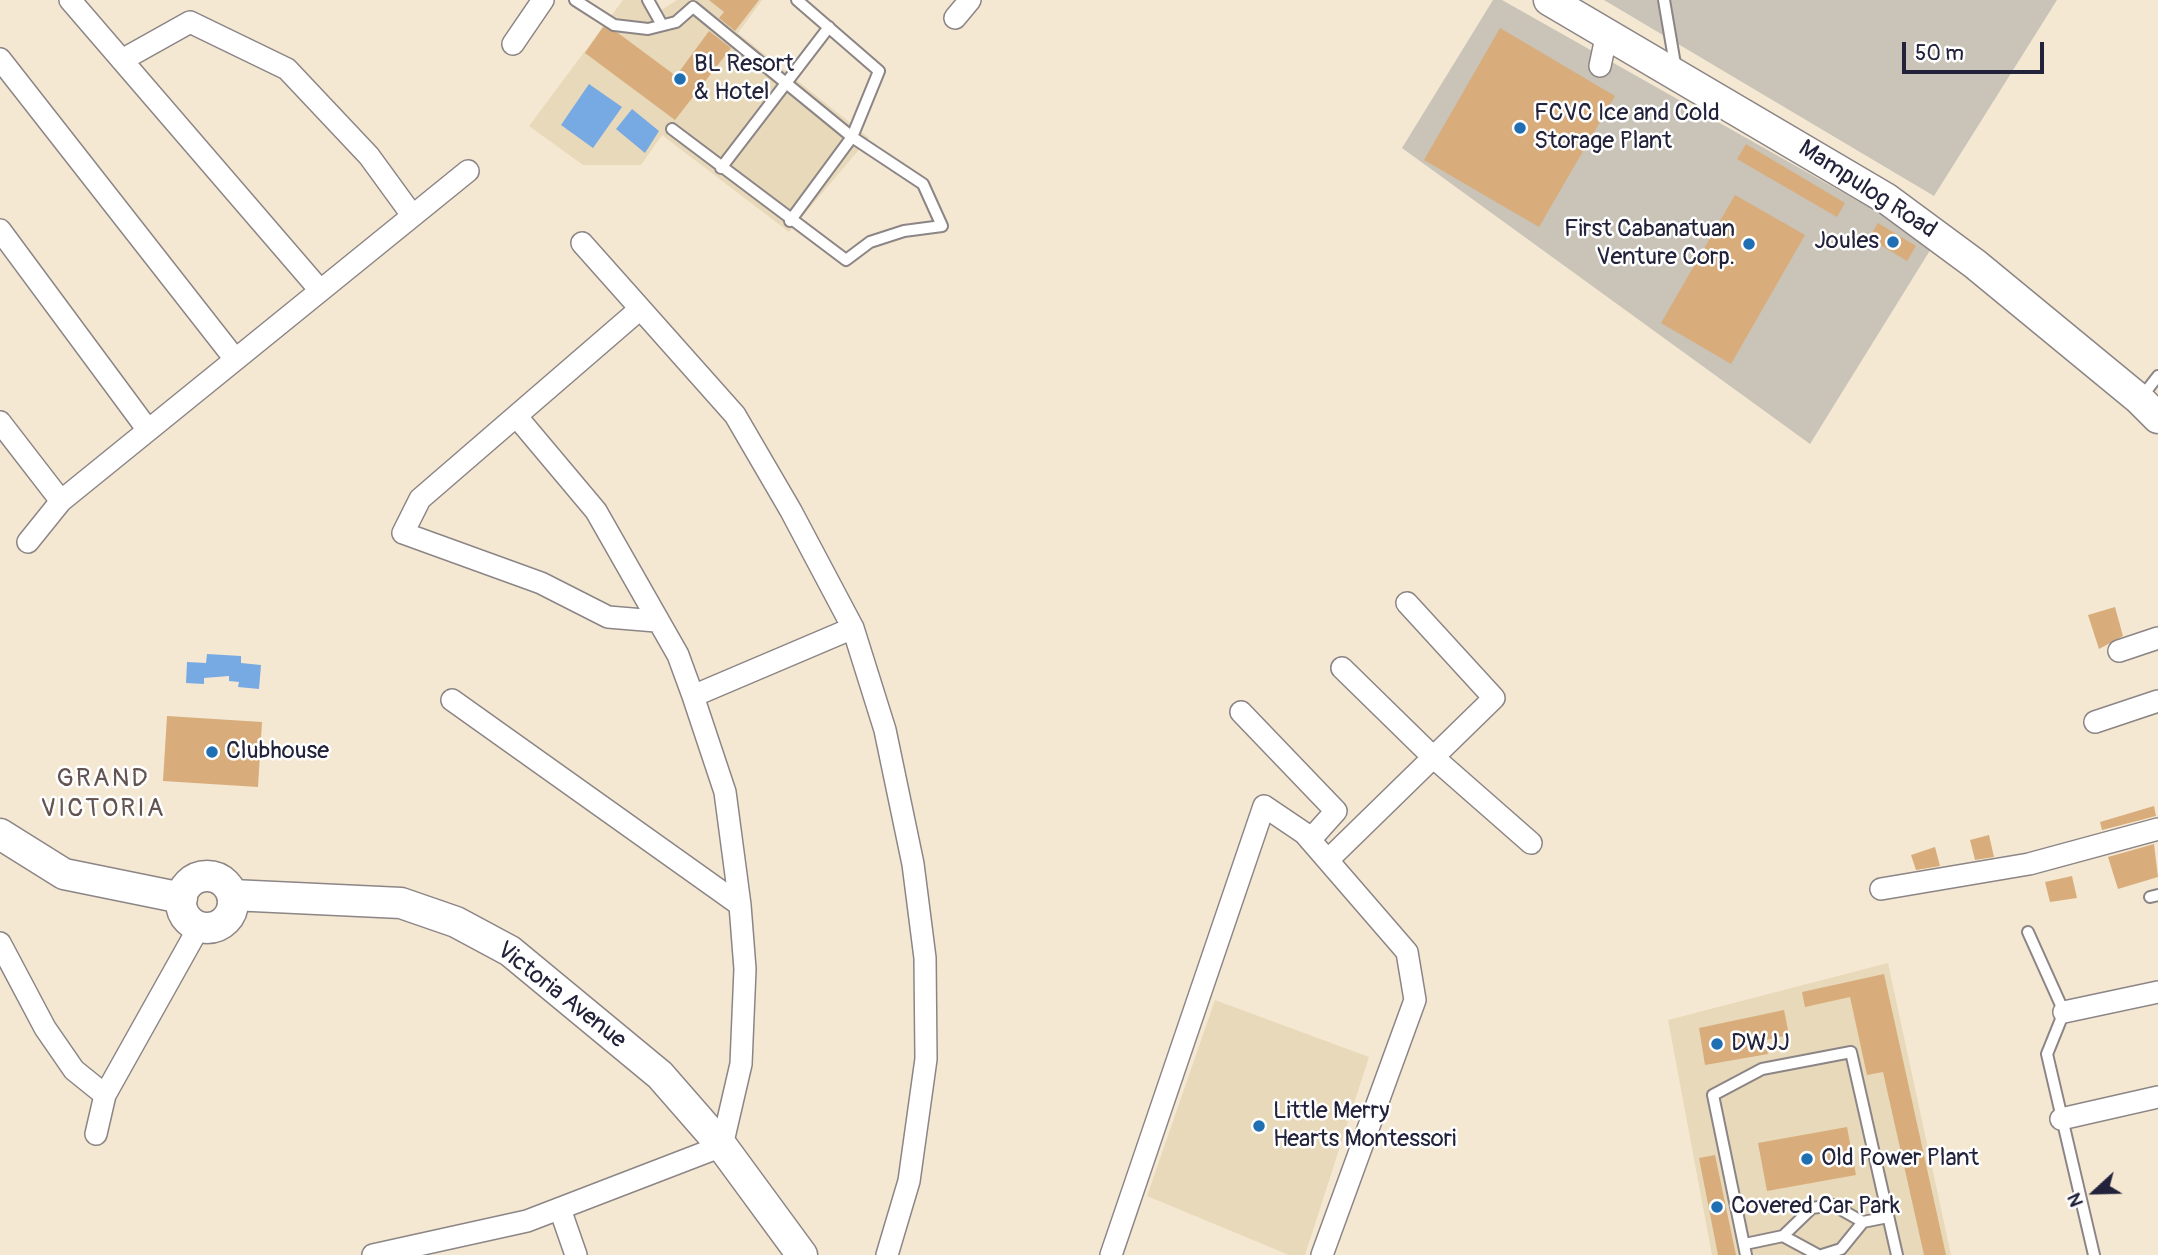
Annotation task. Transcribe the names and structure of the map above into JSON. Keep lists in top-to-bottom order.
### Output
{
  "streets": {
    "street": ["Mampulog Road", "Victoria Avenue"]
  },
  "districts": ["GRAND VICTORIA"],
  "places": [
    "BL Resort & Hotel",
    "FCVC Ice and Cold Storage Plant",
    "Joules",
    "First Cabanatuan Venture Corp.",
    "Clubhouse",
    "DWJJ",
    "Little Merry Hearts Montessori",
    "Old Power Plant",
    "Covered Car Park"
  ],
  "scale_bar": "50 m",
  "north": "left"
}
